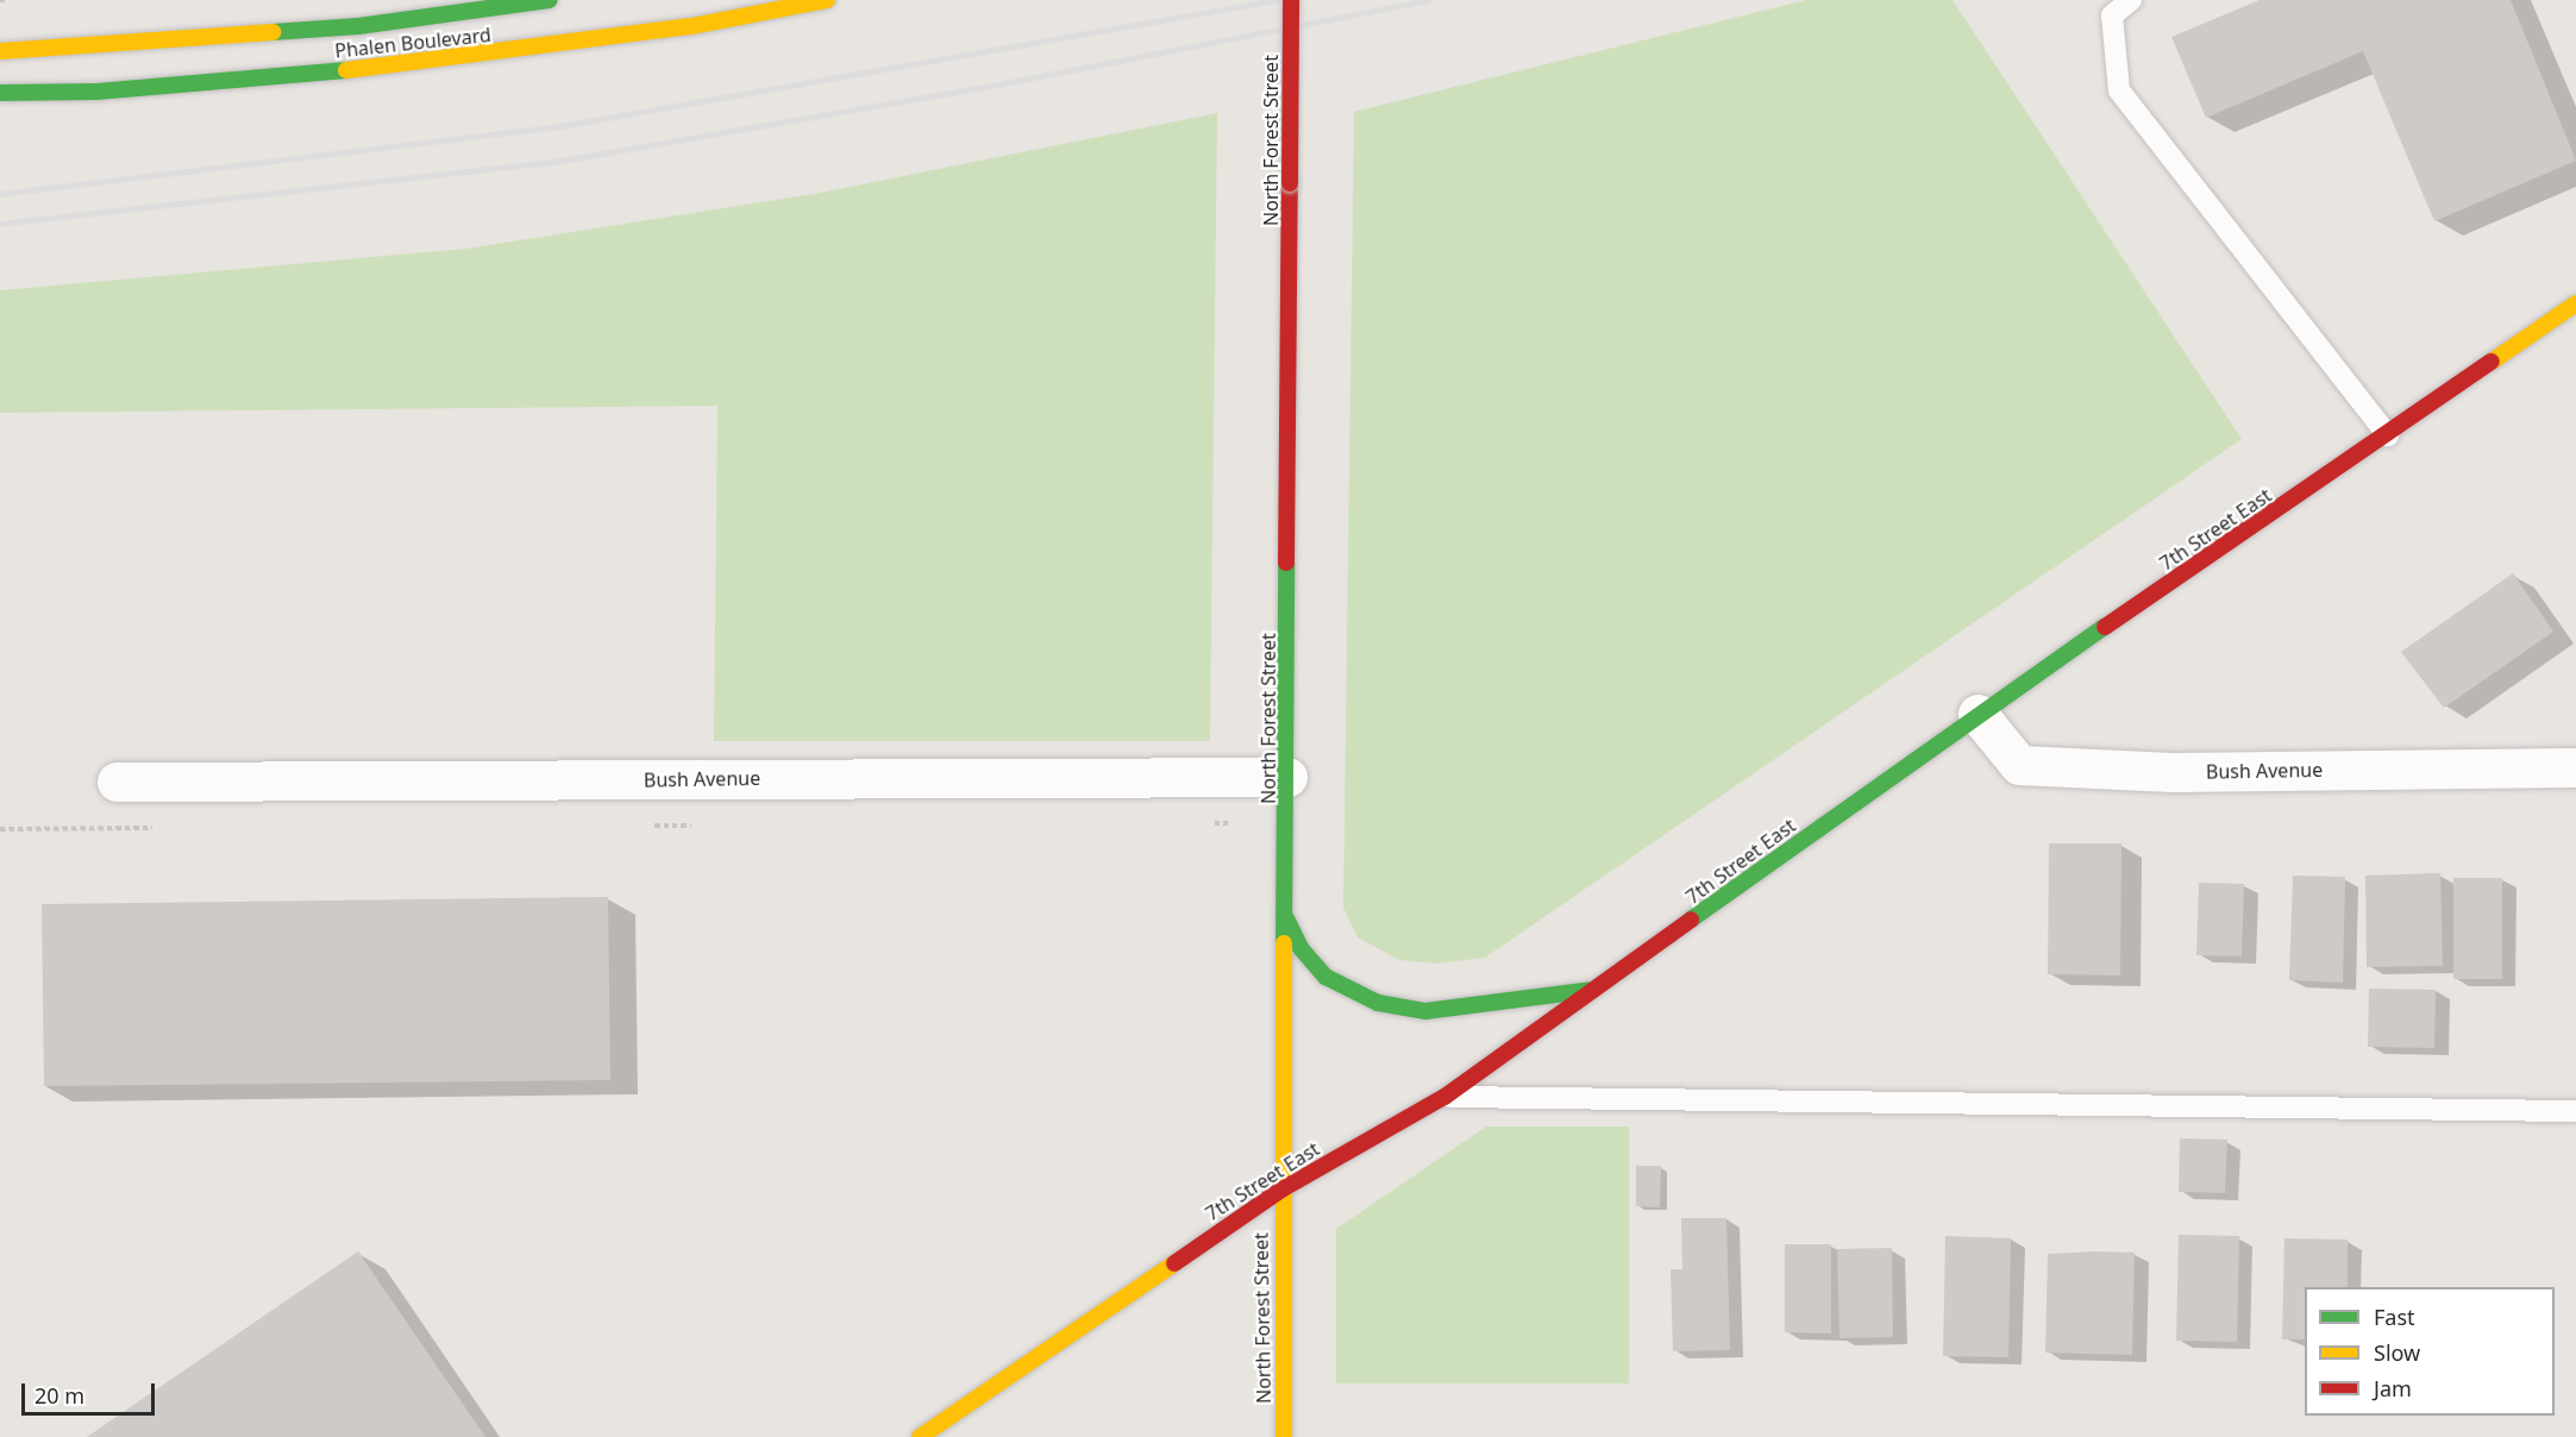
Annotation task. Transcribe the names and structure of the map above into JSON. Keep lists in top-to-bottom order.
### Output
{
  "streets": {
    "street": [
      "Phalen Boulevard",
      "North Forest Street",
      "7th Street East",
      "Bush Avenue"
    ]
  },
  "crossings": [
    ["North Forest Street", "7th Street East"],
    ["North Forest Street", "Bush Avenue"],
    ["7th Street East", "Bush Avenue"]
  ],
  "legend": ["Fast", "Slow", "Jam"],
  "scale_bar": "20 m"
}
